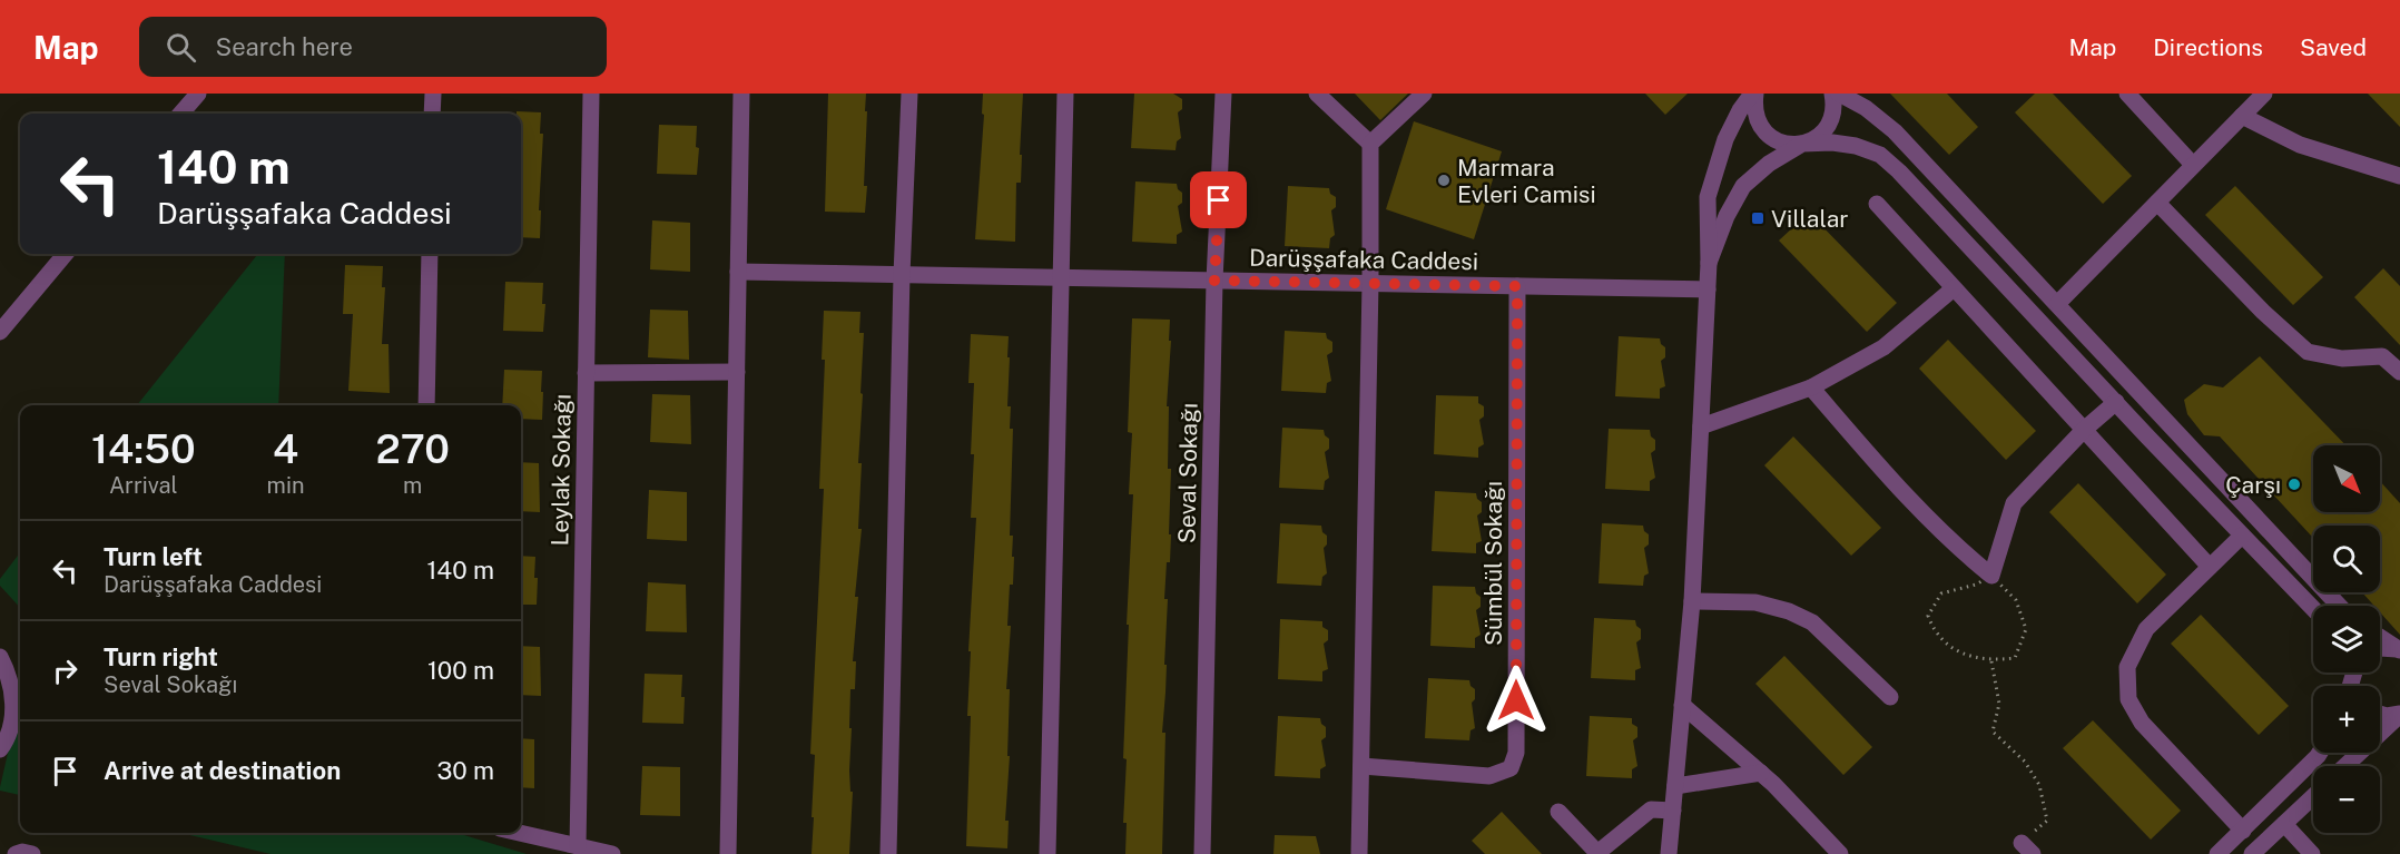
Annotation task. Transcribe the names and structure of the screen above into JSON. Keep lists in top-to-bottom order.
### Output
{
  "streets": {
    "street": [
      "Darüşşafaka Caddesi",
      "Leylak Sokağı",
      "Seval Sokağı",
      "Sümbül Sokağı"
    ]
  },
  "crossings": [
    ["Darüşşafaka Caddesi", "Seval Sokağı"],
    ["Darüşşafaka Caddesi", "Sümbül Sokağı"]
  ],
  "places": {
    "other": ["Marmara Evleri Camisi", "Çarşı"],
    "transit": ["Villalar"]
  },
  "north": "bottom right",
  "page": {
    "header": "Map",
    "search": "Search here",
    "nav": ["Map", "Directions", "Saved"],
    "turn": ["140 m", "Darüşşafaka Caddesi"],
    "eta": [
      "14:50",
      "Arrival",
      "4",
      "min",
      "270",
      "m"
    ],
    "map_buttons": ["+", "−"],
    "list": [
      {
        "name": "Turn left",
        "note": "Darüşşafaka Caddesi",
        "value": "140 m"
      },
      {
        "name": "Turn right",
        "note": "Seval Sokağı",
        "value": "100 m"
      },
      {
        "name": "Arrive at destination",
        "value": "30 m"
      }
    ]
  }
}
